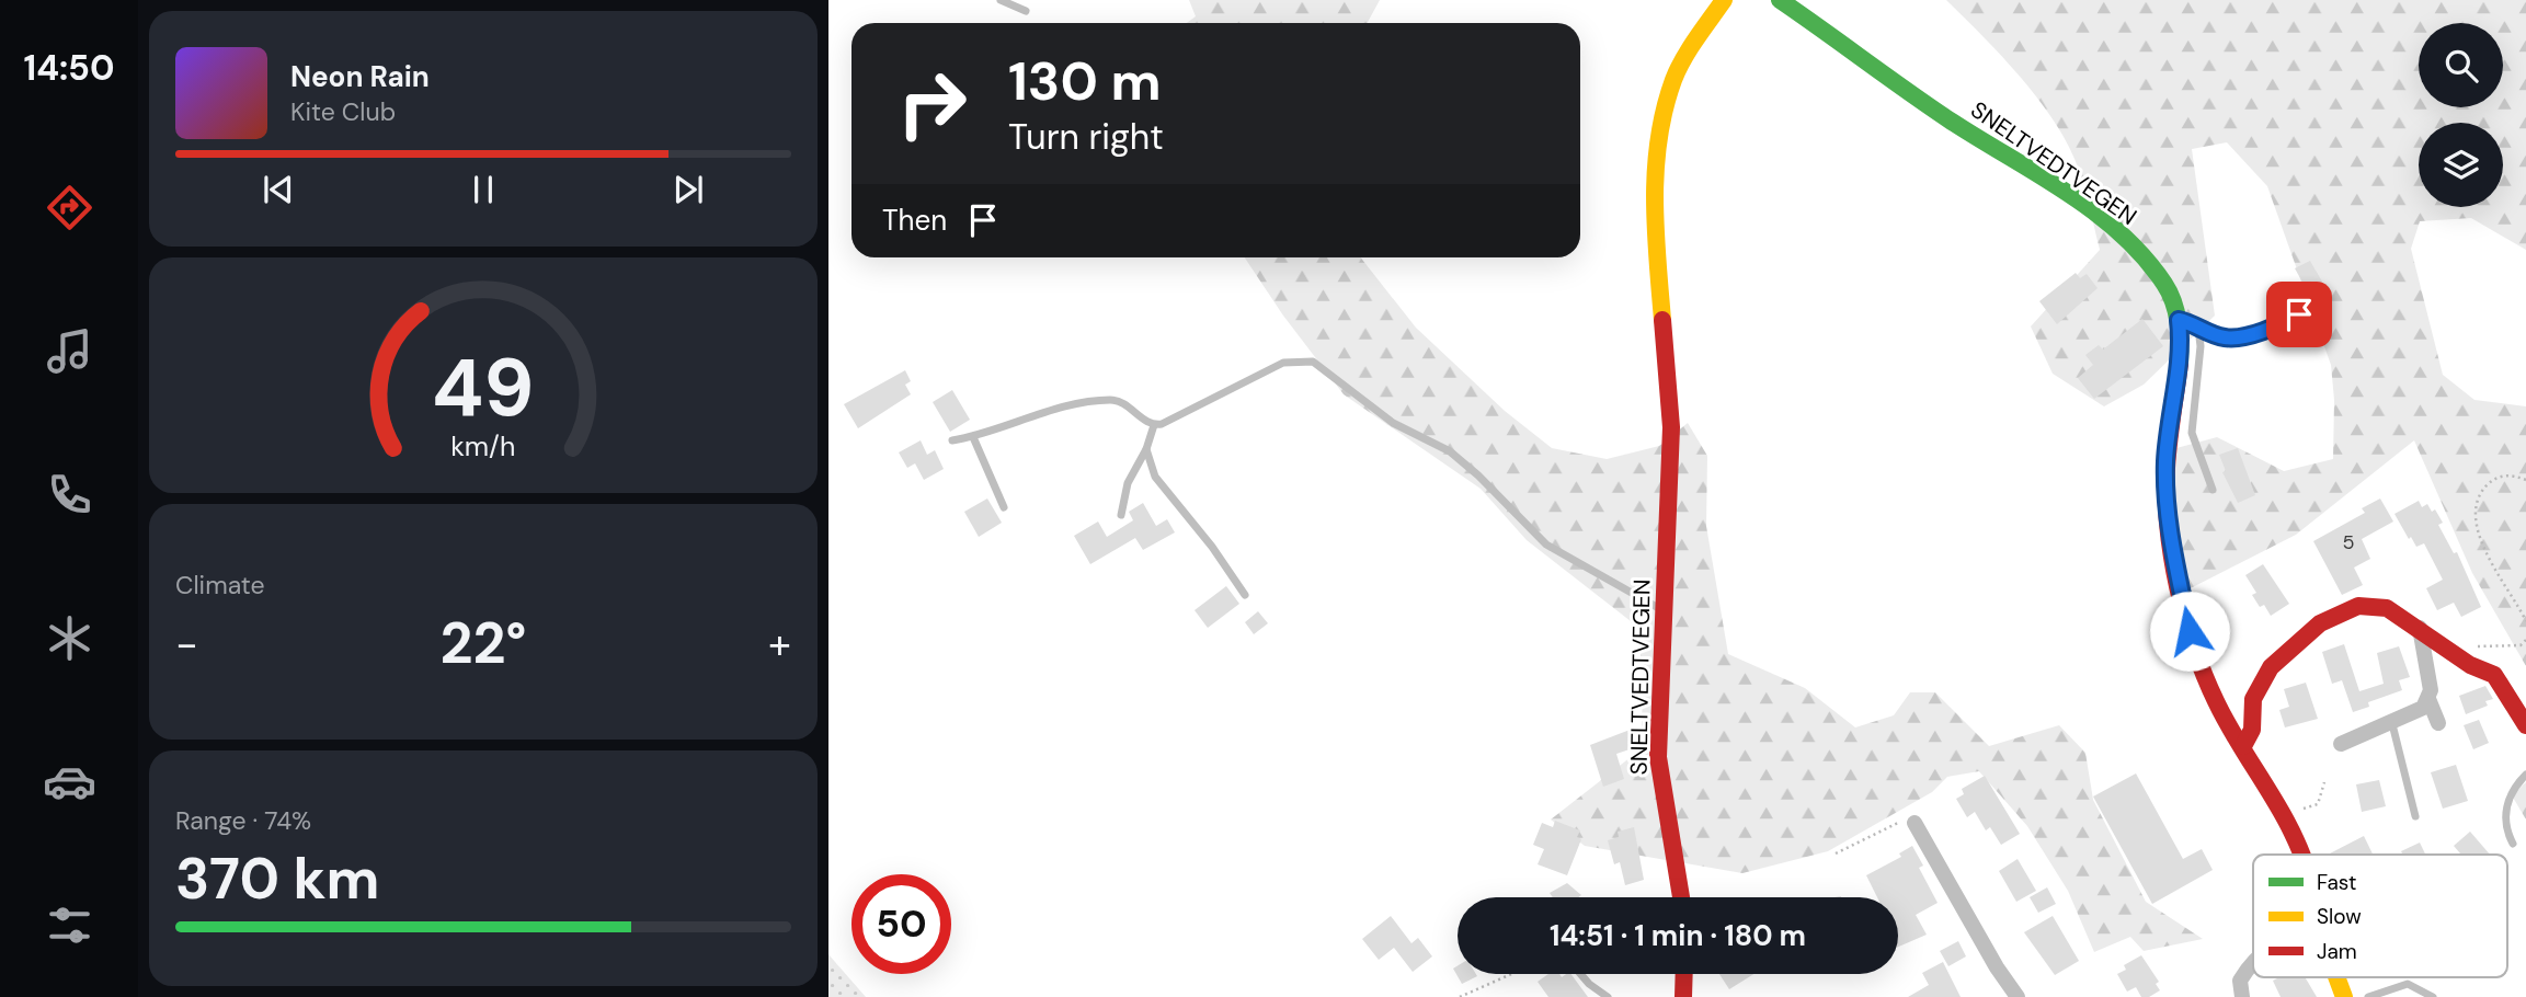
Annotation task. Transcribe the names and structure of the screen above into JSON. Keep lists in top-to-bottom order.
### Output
{
  "streets": {
    "main road": ["SNELTVEDTVEGEN"]
  },
  "house_numbers": ["5"],
  "legend": ["Fast", "Slow", "Jam"],
  "page": {
    "tabs": "14:50",
    "turn": ["130 m", "Turn right"],
    "song": ["Neon Rain", "Kite Club"],
    "then": "Then",
    "tile": [
      "Climate",
      ["Range · 74%", "370 km"]
    ],
    "heat": ["−", "22°", "+"],
    "limit": "50",
    "trip": "14:51 · 1 min · 180 m",
    "gauge": ["49", "km/h"]
  }
}
